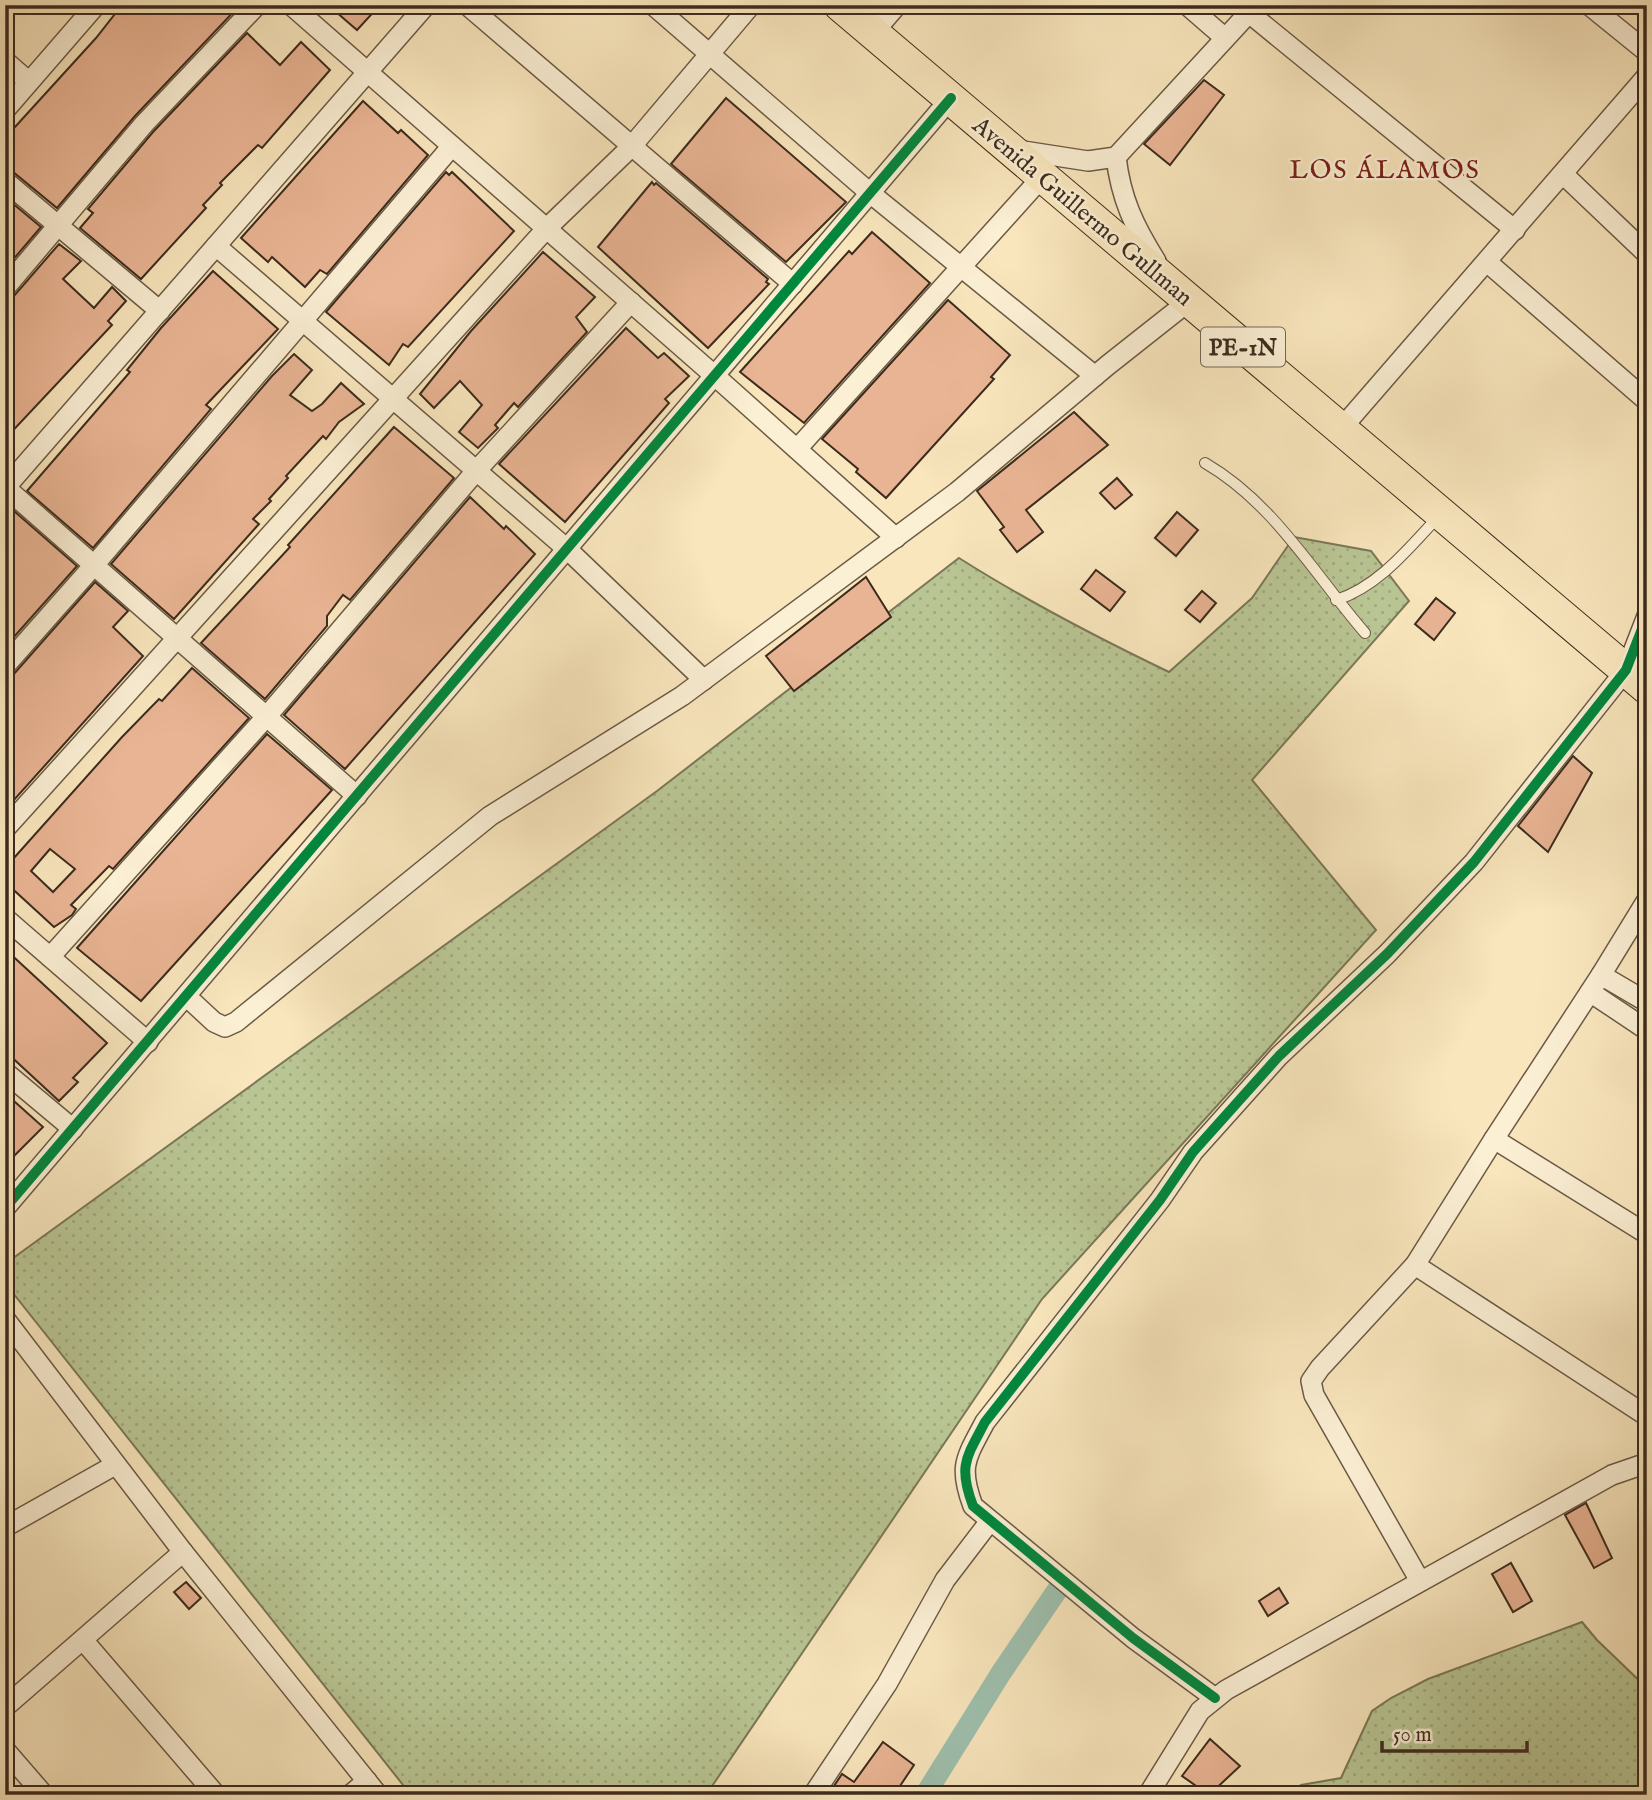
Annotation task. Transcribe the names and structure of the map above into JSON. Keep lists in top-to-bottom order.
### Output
{
  "streets": {
    "main road": ["Avenida Guillermo Gullman", "PE-1N"]
  },
  "districts": ["LOS ÁLAMOS"],
  "scale_bar": "50 m"
}
